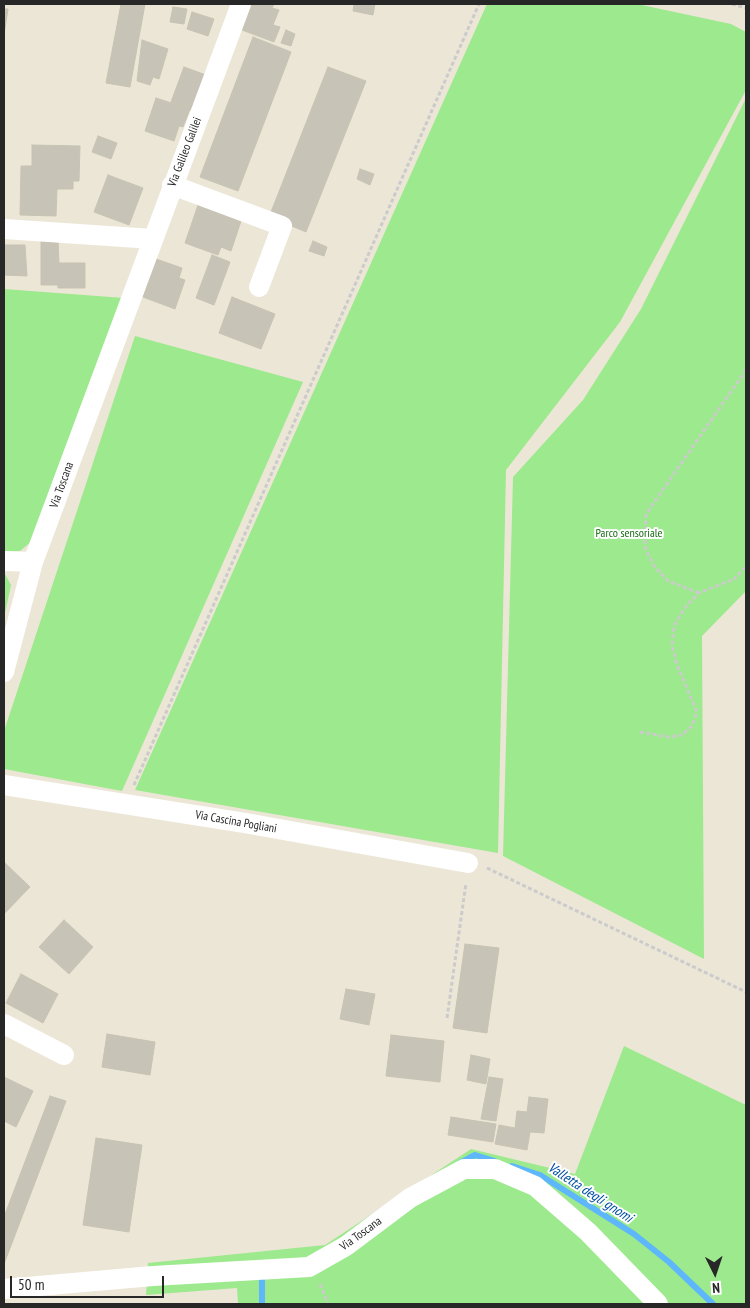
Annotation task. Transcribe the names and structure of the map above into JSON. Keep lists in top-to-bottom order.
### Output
{
  "streets": {
    "street": ["Via Galileo Galilei", "Via Toscana", "Via Cascina Pogliani"]
  },
  "crossings": [
    ["Via Galileo Galilei", "Via Toscana"]
  ],
  "water": ["Valletta degli gnomi"],
  "parks": ["Parco sensoriale"],
  "scale_bar": "50 m",
  "north": "bottom"
}
